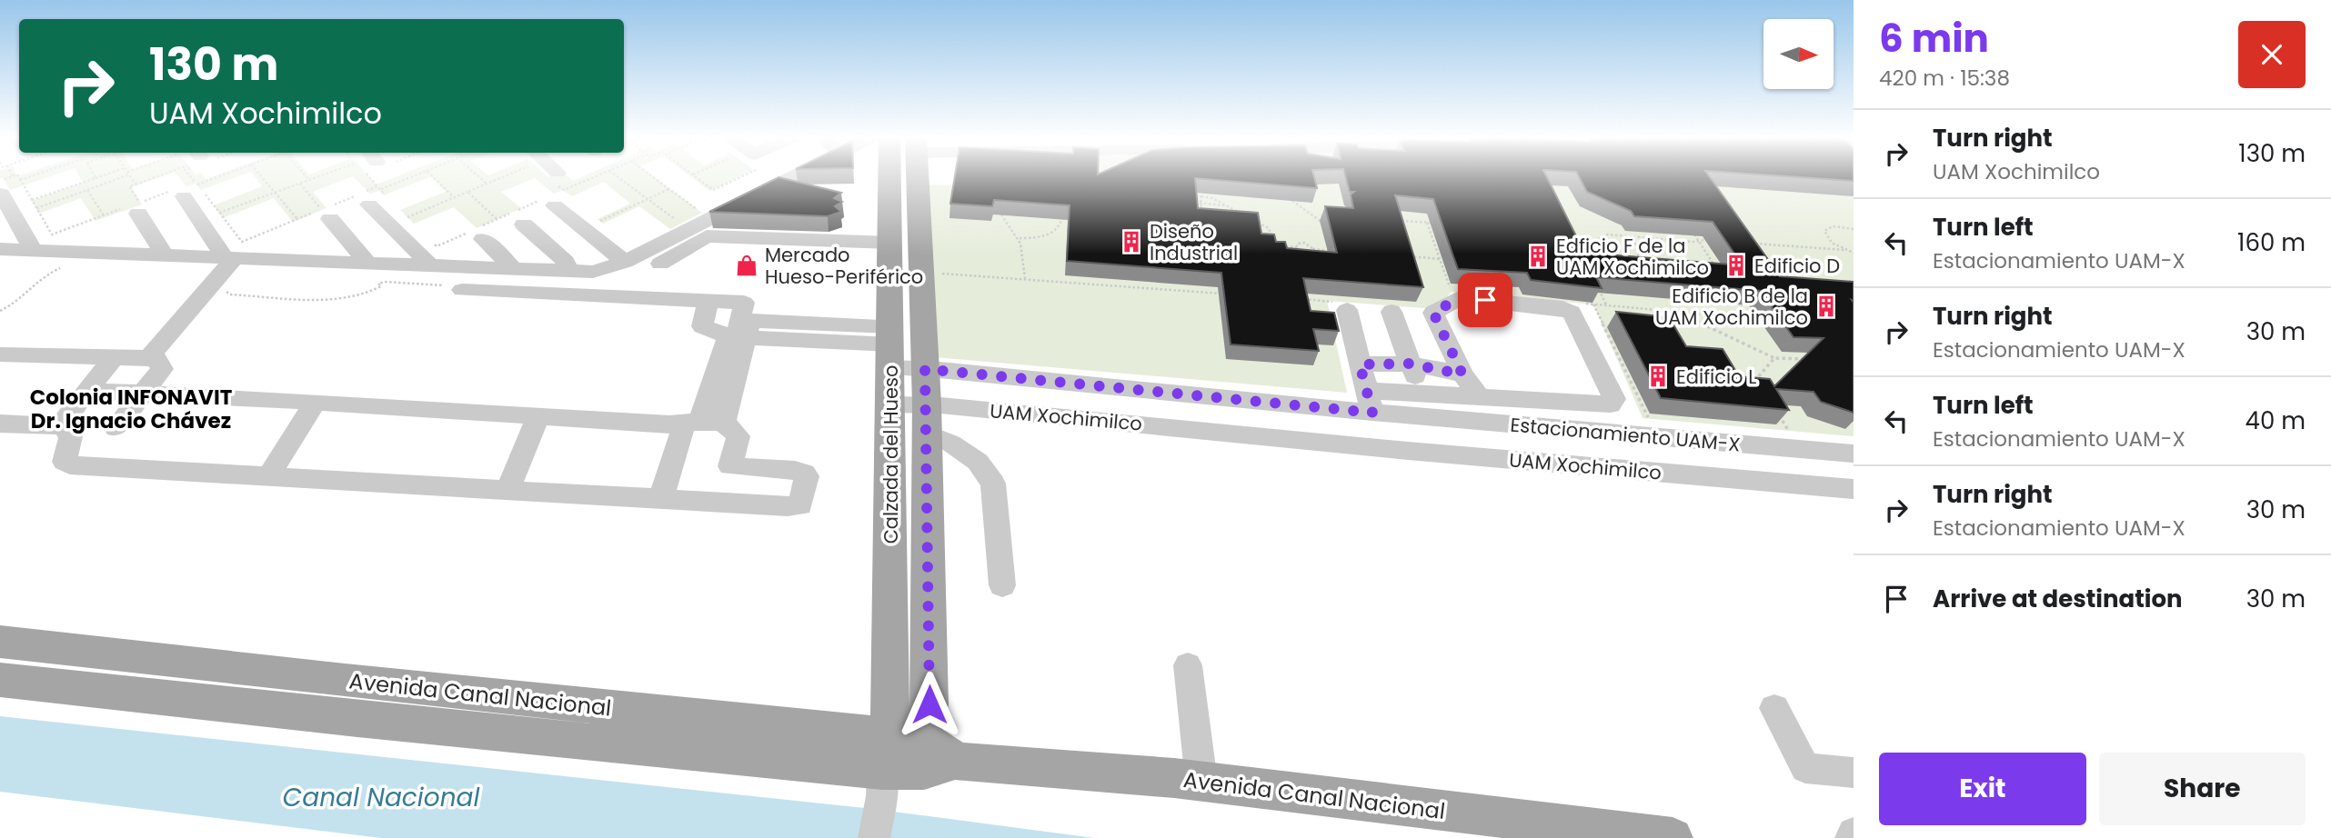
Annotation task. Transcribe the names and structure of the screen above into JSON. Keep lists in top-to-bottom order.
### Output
{
  "streets": {
    "main road": ["Calzada del Hueso", "Avenida Canal Nacional"],
    "street": ["UAM Xochimilco", "Estacionamiento UAM-X"]
  },
  "crossings": [
    ["UAM Xochimilco", "Estacionamiento UAM-X"],
    ["UAM Xochimilco", "Calzada del Hueso"],
    ["Calzada del Hueso", "Avenida Canal Nacional"]
  ],
  "districts": ["Colonia INFONAVIT Dr. Ignacio Chávez"],
  "water": ["Canal Nacional"],
  "places": {
    "building": [
      "Diseño Industrial",
      "Edficio F de la UAM Xochimilco",
      "Edificio D",
      "Edificio B de la UAM Xochimilco",
      "Edificio L"
    ],
    "shop": ["Mercado Hueso-Periférico"]
  },
  "north": "right",
  "page": {
    "heading": ["6 min", "420 m · 15:38"],
    "turn": ["130 m", "UAM Xochimilco"],
    "list": [
      {
        "name": "Turn right",
        "note": "UAM Xochimilco",
        "value": "130 m"
      },
      {
        "name": "Turn left",
        "note": "Estacionamiento UAM-X",
        "value": "160 m"
      },
      {
        "name": "Turn right",
        "note": "Estacionamiento UAM-X",
        "value": "30 m"
      },
      {
        "name": "Turn left",
        "note": "Estacionamiento UAM-X",
        "value": "40 m"
      },
      {
        "name": "Turn right",
        "note": "Estacionamiento UAM-X",
        "value": "30 m"
      },
      {
        "name": "Arrive at destination",
        "value": "30 m"
      }
    ],
    "buttons": ["Exit", "Share"]
  }
}
